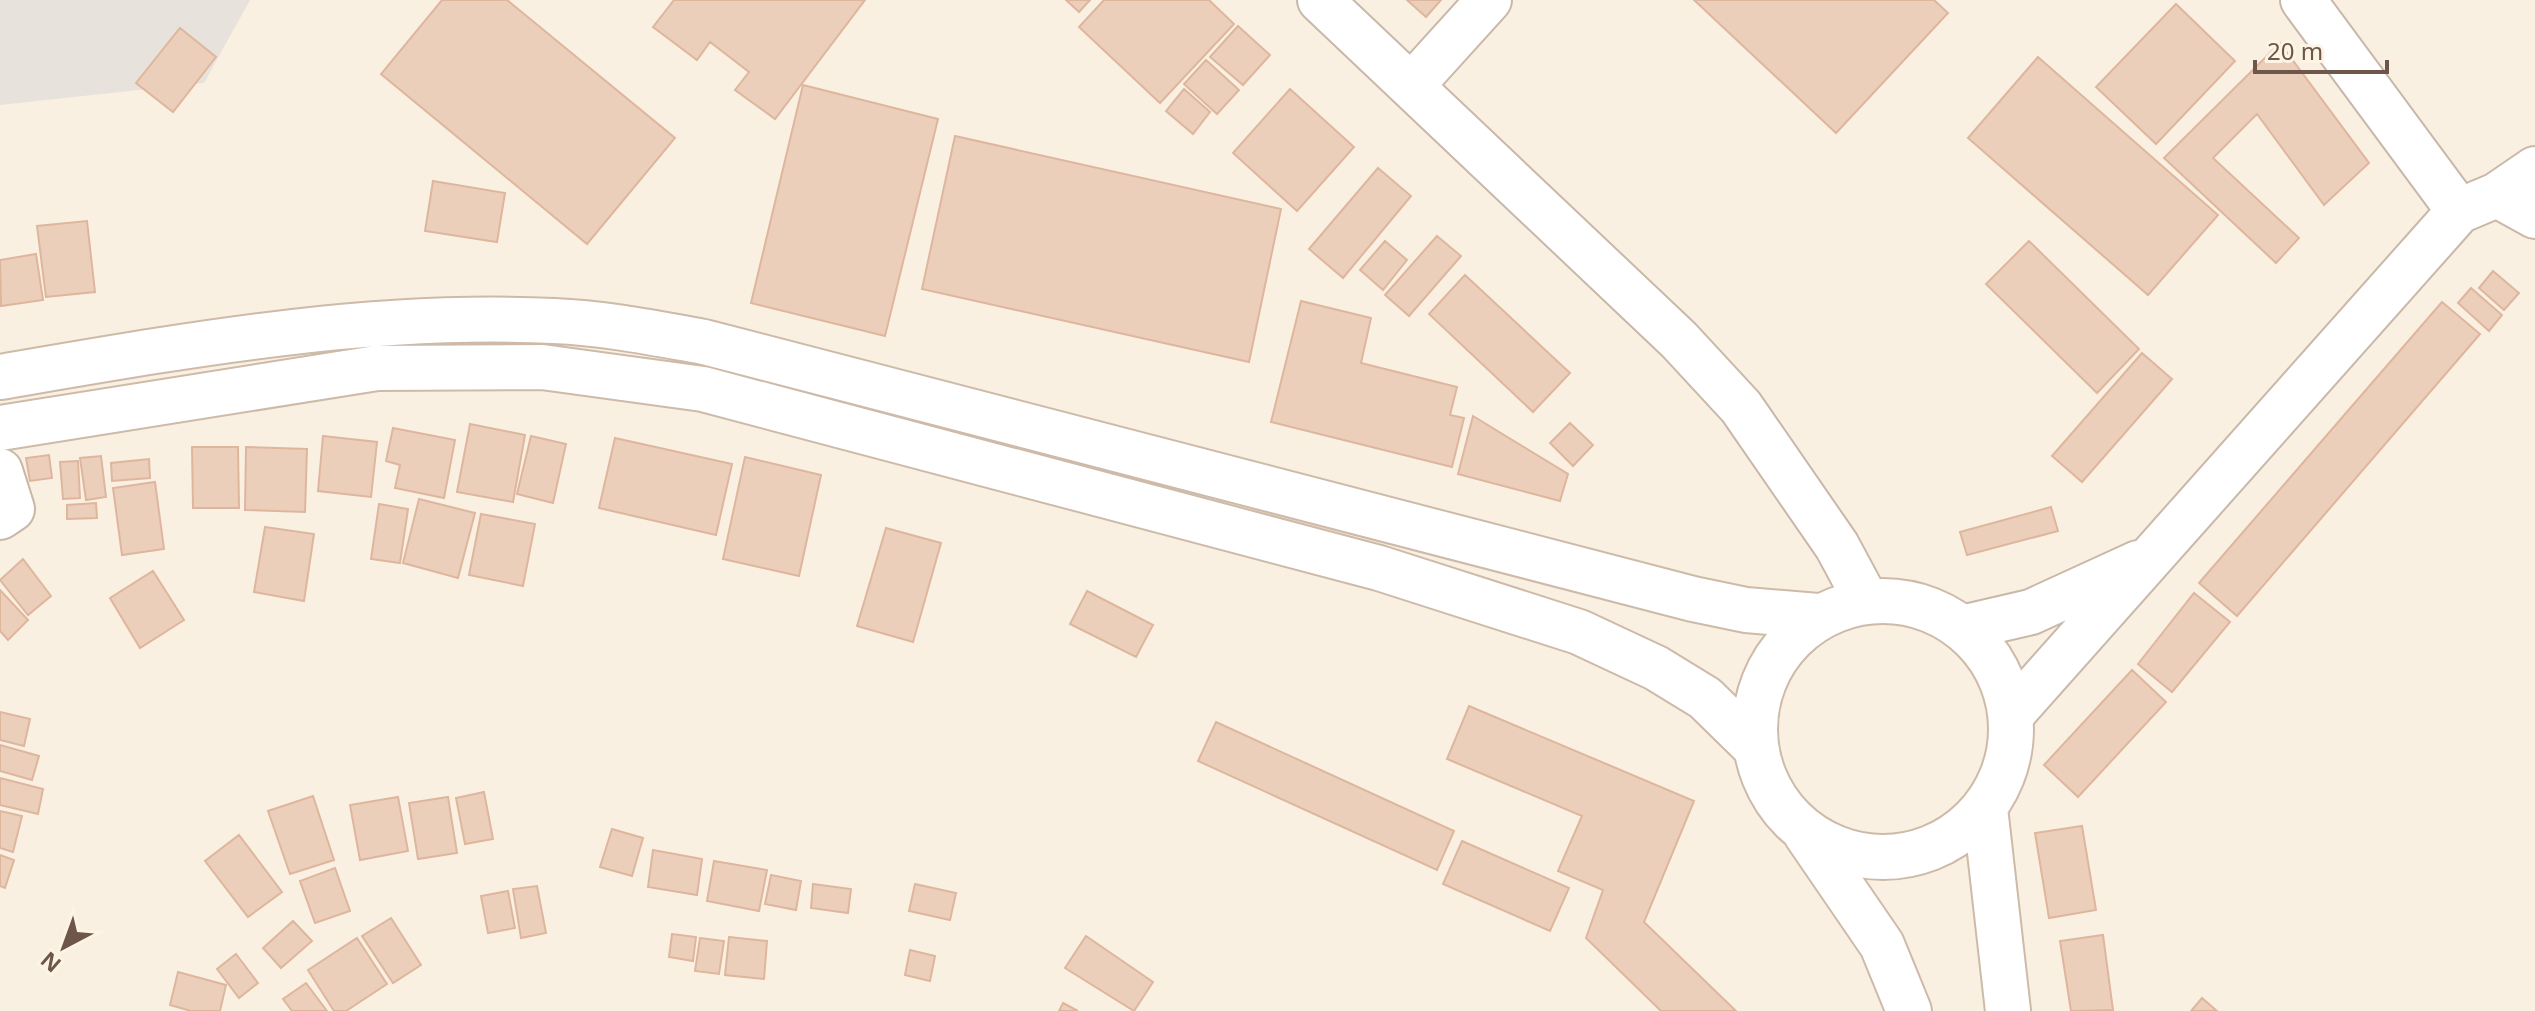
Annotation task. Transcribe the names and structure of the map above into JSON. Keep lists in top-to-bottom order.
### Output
{
  "scale_bar": "20 m",
  "north": "bottom left"
}
